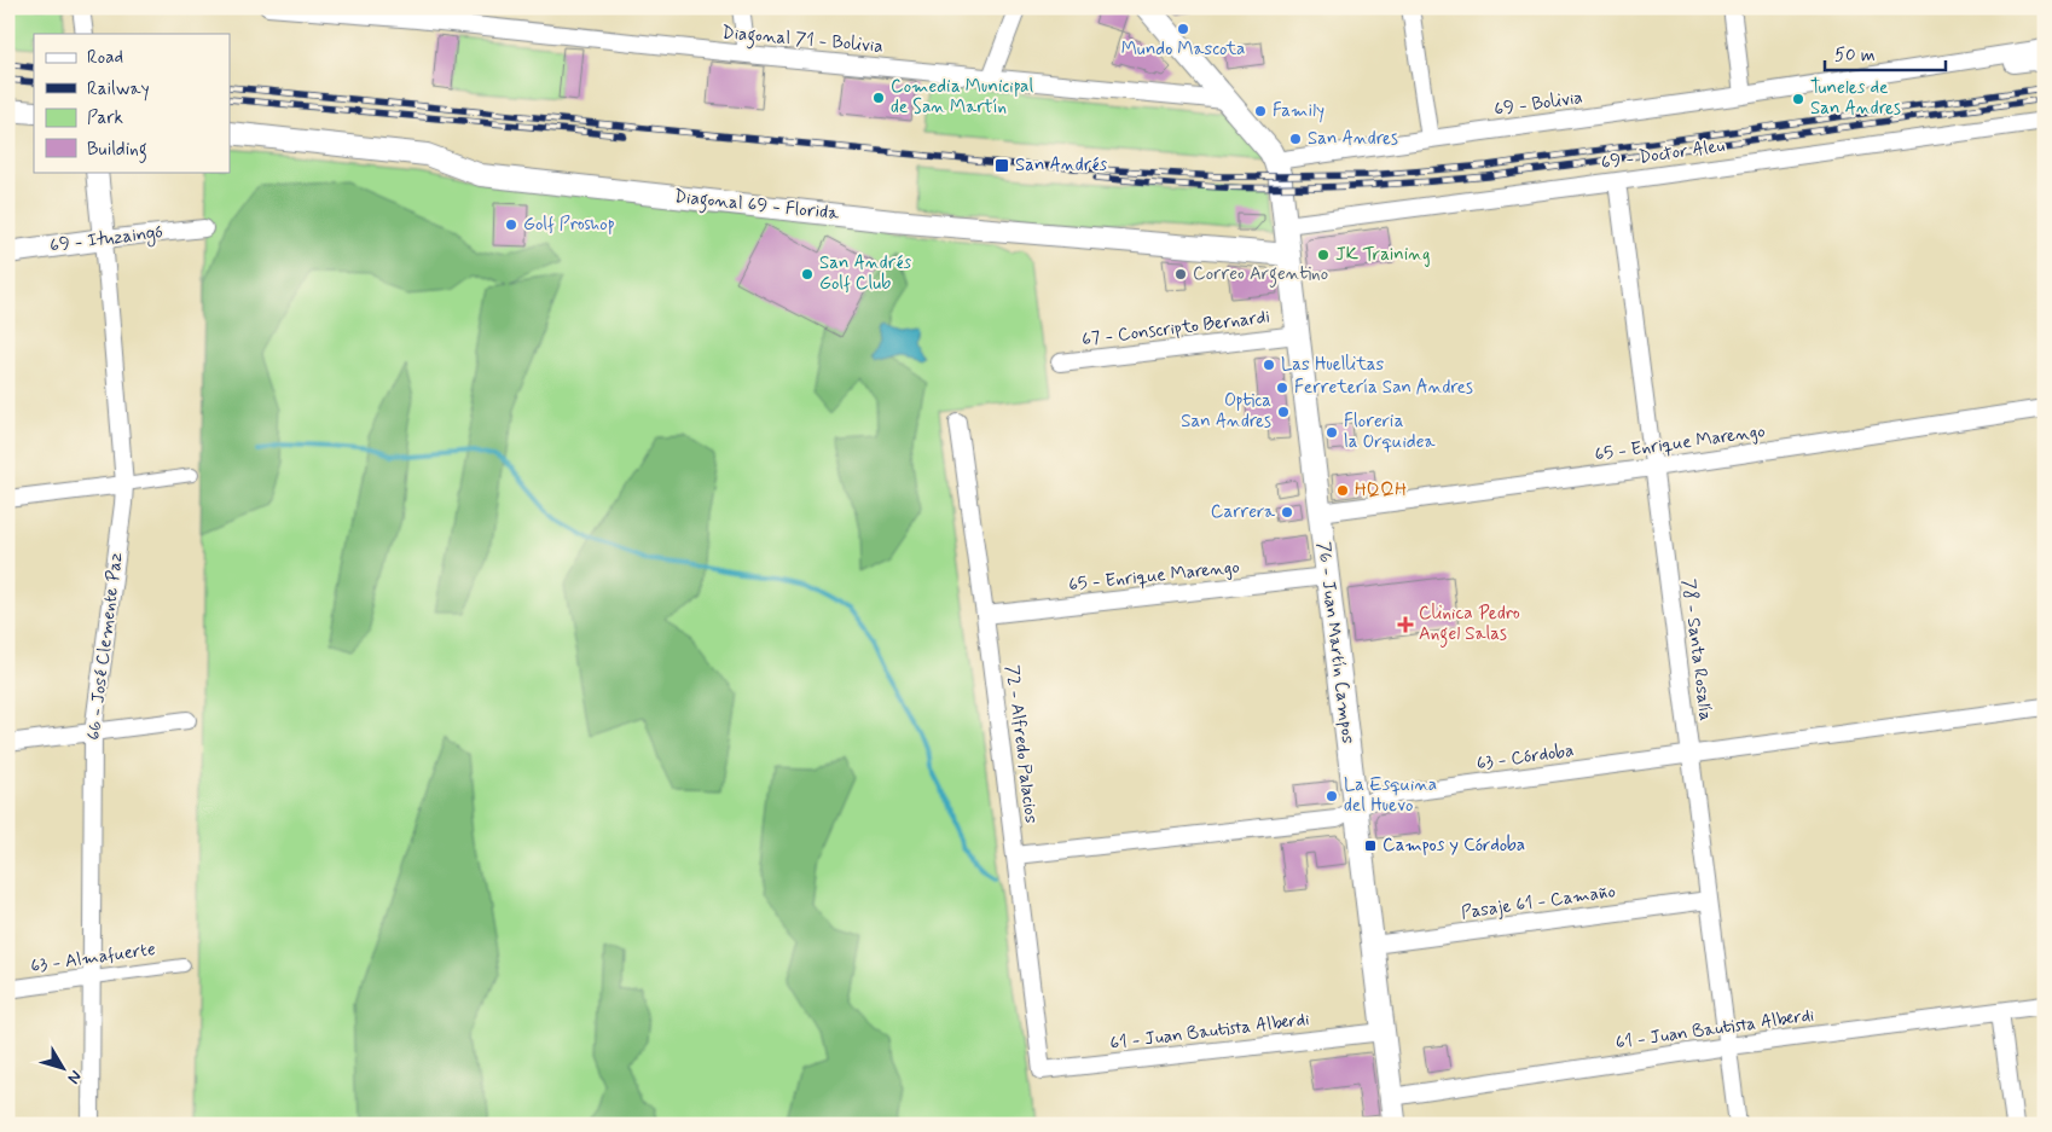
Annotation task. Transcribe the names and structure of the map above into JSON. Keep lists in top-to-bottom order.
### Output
{
  "streets": {
    "main road": ["76 - Juan Martín Campos"],
    "street": [
      "Diagonal 71 - Bolivia",
      "69 - Bolivia",
      "69 - Doctor Aleu",
      "Diagonal 69 - Florida",
      "69 - Ituzaingó",
      "67 - Conscripto Bernardi",
      "65 - Enrique Marengo",
      "66 - José Clemente Paz",
      "78 - Santa Rosalía",
      "72 - Alfredo Palacios",
      "63 - Córdoba",
      "Pasaje 61 - Camaño",
      "63 - Almafuerte",
      "61 - Juan Bautista Alberdi"
    ]
  },
  "crossings": [
    ["69 - Bolivia", "76 - Juan Martín Campos"],
    ["69 - Doctor Aleu", "76 - Juan Martín Campos"],
    ["69 - Doctor Aleu", "78 - Santa Rosalía"],
    ["Diagonal 69 - Florida", "76 - Juan Martín Campos"],
    ["69 - Ituzaingó", "66 - José Clemente Paz"],
    ["67 - Conscripto Bernardi", "76 - Juan Martín Campos"],
    ["65 - Enrique Marengo", "76 - Juan Martín Campos"],
    ["65 - Enrique Marengo", "78 - Santa Rosalía"],
    ["65 - Enrique Marengo", "72 - Alfredo Palacios"],
    ["76 - Juan Martín Campos", "63 - Córdoba"],
    ["76 - Juan Martín Campos", "Pasaje 61 - Camaño"],
    ["76 - Juan Martín Campos", "61 - Juan Bautista Alberdi"],
    ["66 - José Clemente Paz", "63 - Almafuerte"],
    ["78 - Santa Rosalía", "63 - Córdoba"],
    ["78 - Santa Rosalía", "Pasaje 61 - Camaño"],
    ["78 - Santa Rosalía", "61 - Juan Bautista Alberdi"],
    ["72 - Alfredo Palacios", "63 - Córdoba"],
    ["72 - Alfredo Palacios", "61 - Juan Bautista Alberdi"]
  ],
  "places": {
    "other": [
      "Mundo Mascota",
      "Comedia Municipal de San Martín",
      "Tuneles de San Andres",
      "Family",
      "San Andres",
      "Golf Proshop",
      "JK Training",
      "San Andrés Golf Club",
      "Correo Argentino",
      "Las Huellitas",
      "Ferretería San Andres",
      "Optica San Andres",
      "Floreria la Orquidea",
      "HQQH",
      "Carrera",
      "La Esquina del Huevo"
    ],
    "transit": ["San Andrés", "Campos y Córdoba"],
    "health": ["Clinica Pedro Angel Salas"]
  },
  "legend": [
    "Road",
    "Railway",
    "Park",
    "Building"
  ],
  "scale_bar": "50 m",
  "north": "bottom right"
}
